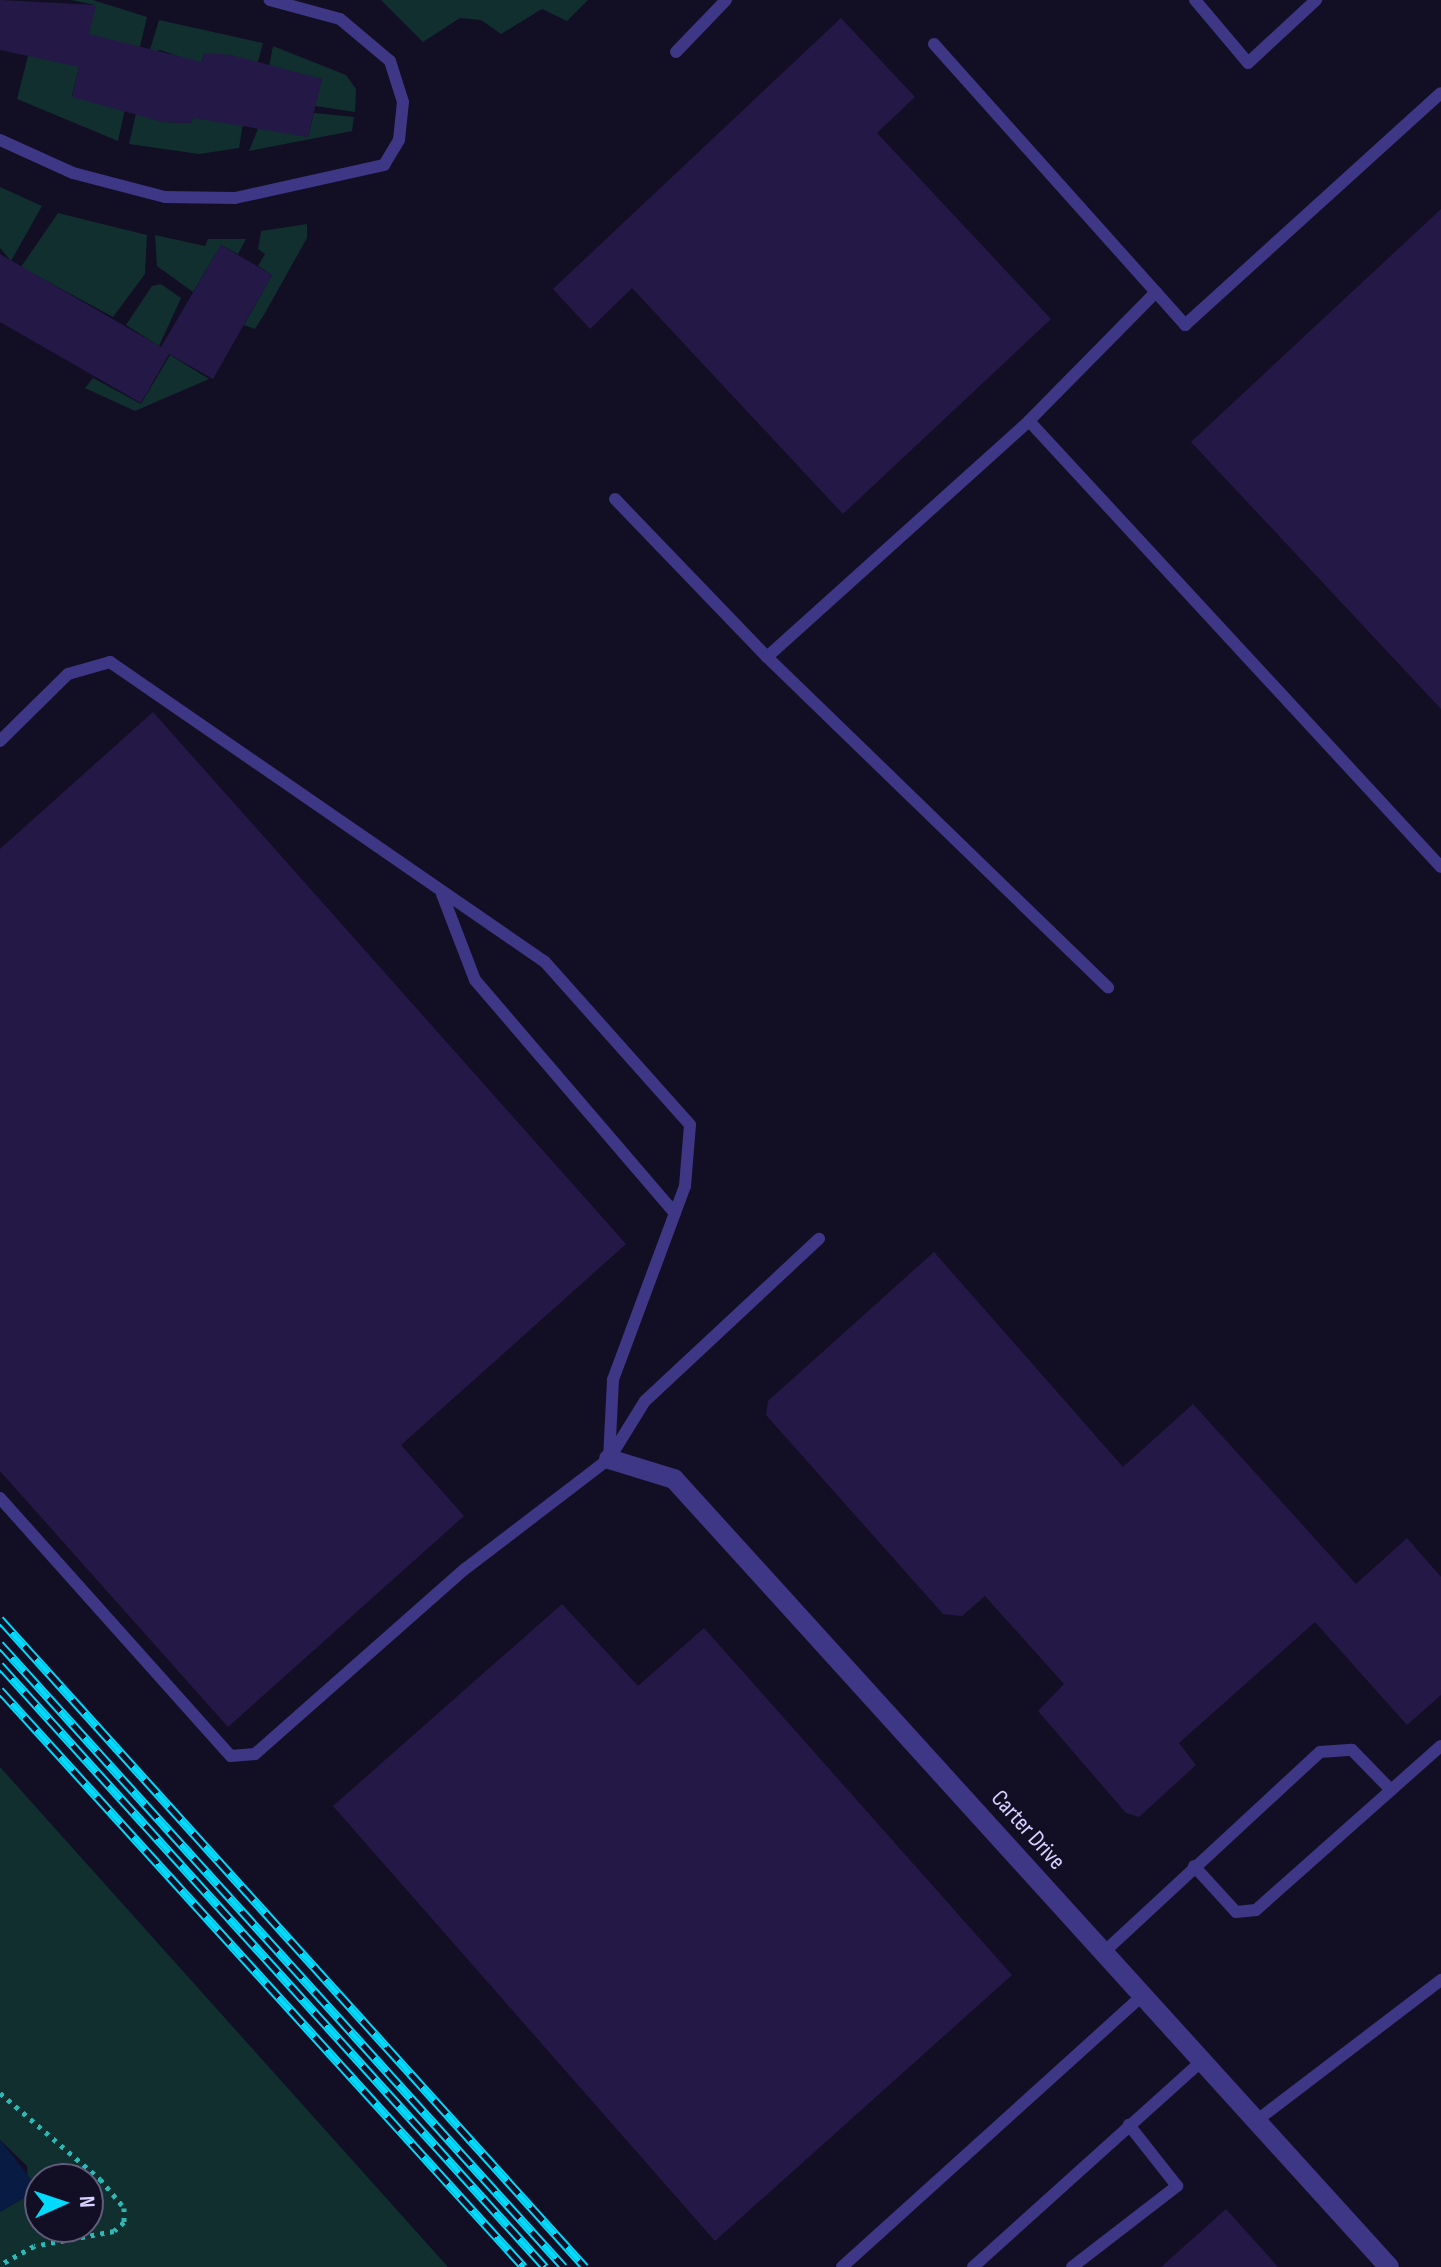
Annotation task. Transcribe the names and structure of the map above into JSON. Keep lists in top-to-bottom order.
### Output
{
  "streets": {
    "street": ["Carter Drive"]
  },
  "north": "right"
}
